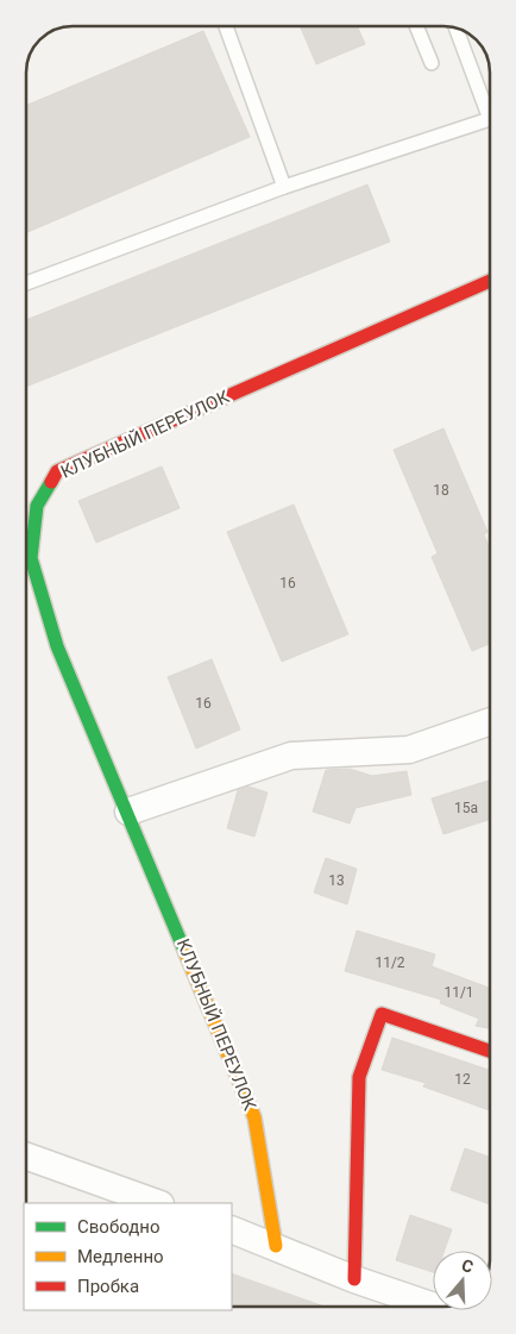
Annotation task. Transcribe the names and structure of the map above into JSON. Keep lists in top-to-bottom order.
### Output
{
  "streets": {
    "street": ["КЛУБНЫЙ ПЕРЕУЛОК"]
  },
  "house_numbers": [
    "18",
    "16",
    "16",
    "15а",
    "13",
    "11/2",
    "11/1",
    "12"
  ],
  "legend": ["Свободно", "Медленно", "Пробка"],
  "north": "top"
}
